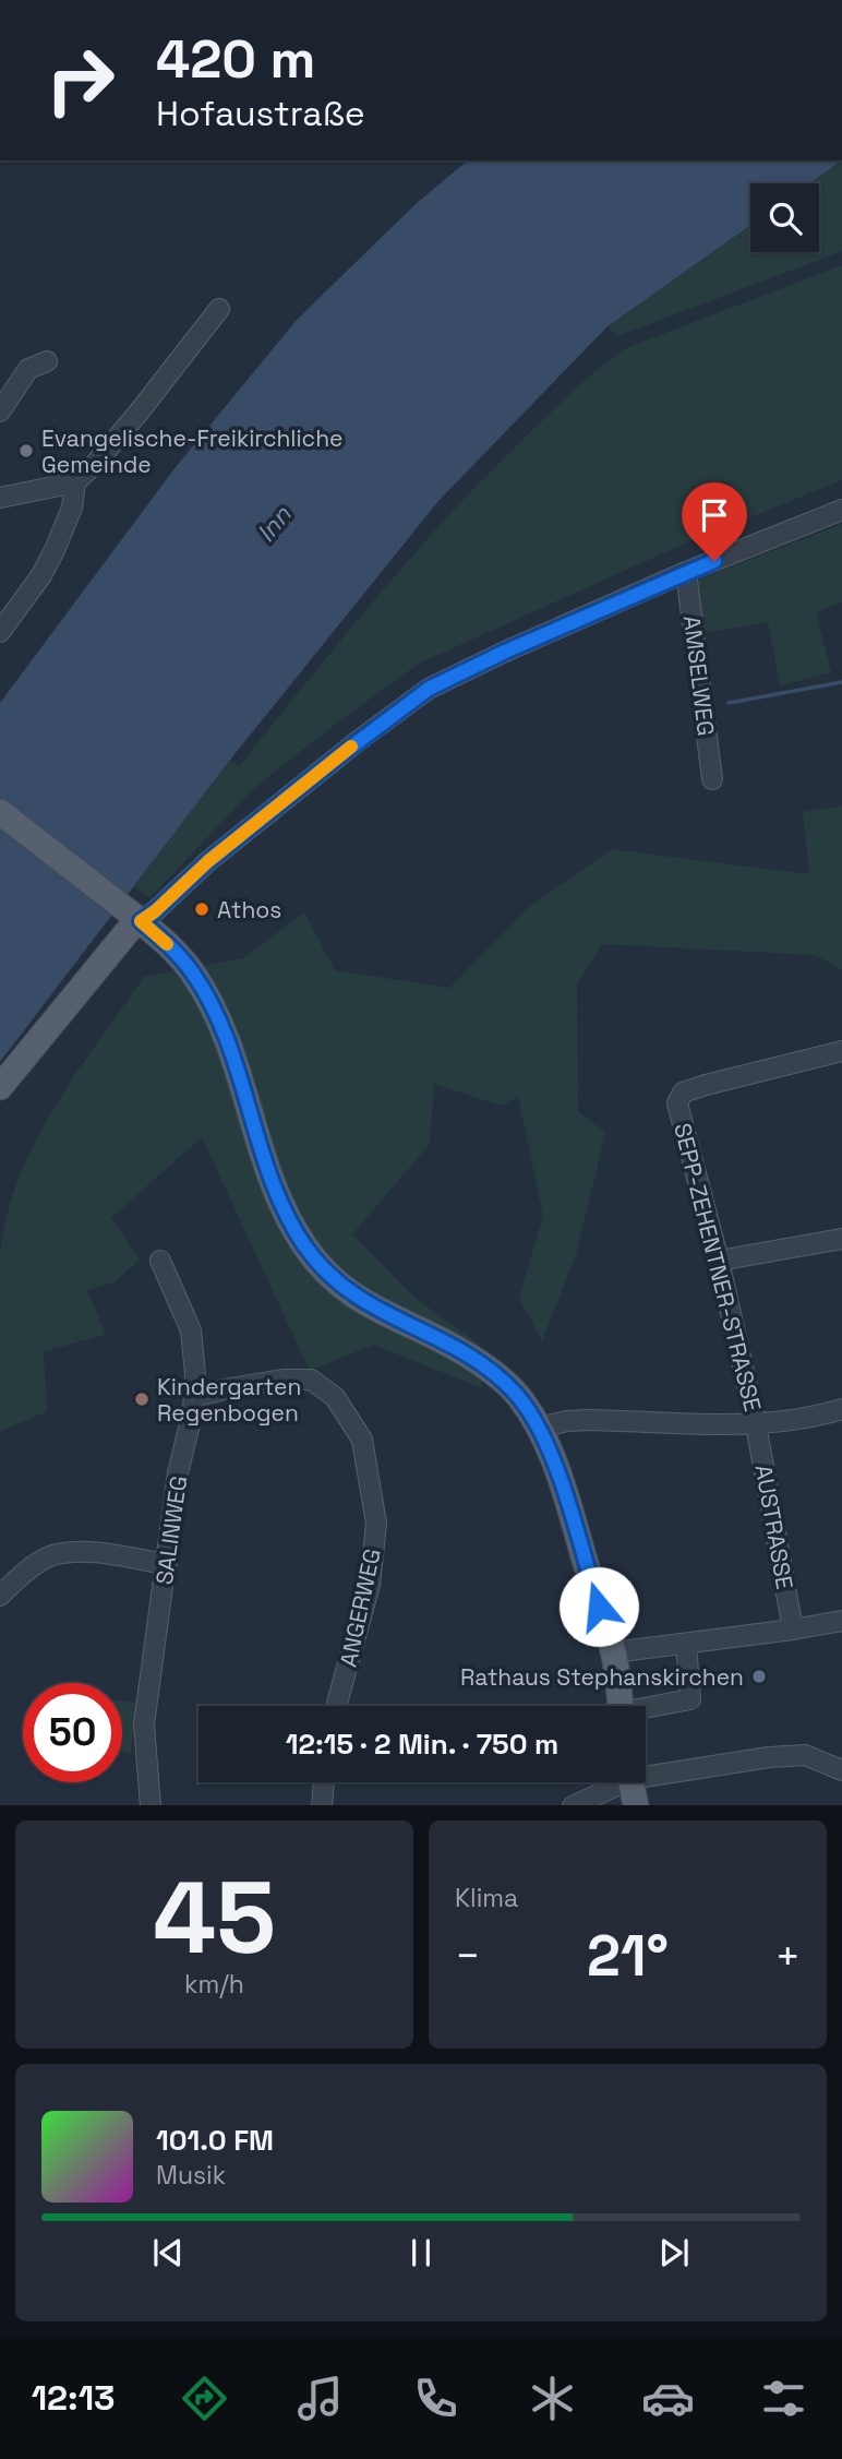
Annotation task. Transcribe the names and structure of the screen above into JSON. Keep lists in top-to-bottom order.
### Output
{
  "streets": {
    "street": [
      "AMSELWEG",
      "SEPP-ZEHENTNER-STRASSE",
      "AUSTRASSE",
      "SALINWEG",
      "ANGERWEG"
    ]
  },
  "crossings": [
    ["SEPP-ZEHENTNER-STRASSE", "AUSTRASSE"],
    ["SALINWEG", "ANGERWEG"]
  ],
  "water": ["Inn"],
  "places": [
    "Evangelische-Freikirchliche Gemeinde",
    "Athos",
    "Kindergarten Regenbogen",
    "Rathaus Stephanskirchen"
  ],
  "page": {
    "turn": ["420 m", "Hofaustraße"],
    "limit": "50",
    "trip": "12:15 · 2 Min. · 750 m",
    "tile": [
      ["45", "km/h"],
      "Klima"
    ],
    "heat": ["−", "21°", "+"],
    "song": ["101.0 FM", "Musik"],
    "tabs": "12:13"
  }
}
